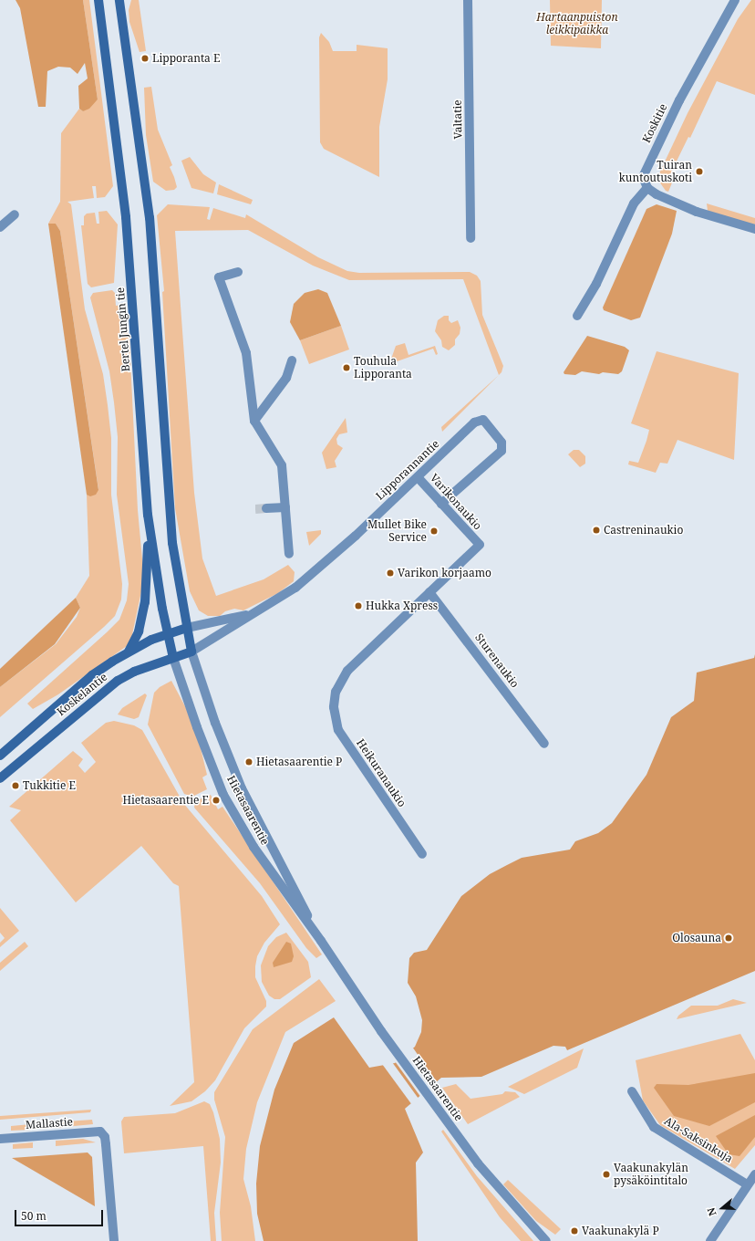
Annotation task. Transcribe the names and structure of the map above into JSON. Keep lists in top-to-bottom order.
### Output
{
  "streets": {
    "main road": ["Bertel Jungin tie", "Koskelantie"],
    "street": [
      "Valtatie",
      "Koskitie",
      "Lipporannantie",
      "Varikonaukio",
      "Sturenaukio",
      "Heikuranaukio",
      "Hietasaarentie",
      "Mallastie",
      "Ala-Saksinkuja"
    ]
  },
  "crossings": [
    ["Bertel Jungin tie", "Koskelantie"],
    ["Bertel Jungin tie", "Hietasaarentie"],
    ["Lipporannantie", "Varikonaukio"],
    ["Lipporannantie", "Koskelantie"],
    ["Lipporannantie", "Hietasaarentie"],
    ["Varikonaukio", "Sturenaukio"],
    ["Varikonaukio", "Heikuranaukio"],
    ["Koskelantie", "Hietasaarentie"]
  ],
  "parks": ["Hartaanpuiston leikkipaikka"],
  "places": [
    "Lipporanta E",
    "Tuiran kuntoutuskoti",
    "Touhula Lipporanta",
    "Castreninaukio",
    "Mullet Bike Service",
    "Varikon korjaamo",
    "Hukka Xpress",
    "Hietasaarentie P",
    "Tukkitie E",
    "Hietasaarentie E",
    "Olosauna",
    "Vaakunakylän pysäköintitalo",
    "Vaakunakylä P"
  ],
  "scale_bar": "50 m",
  "north": "left"
}
